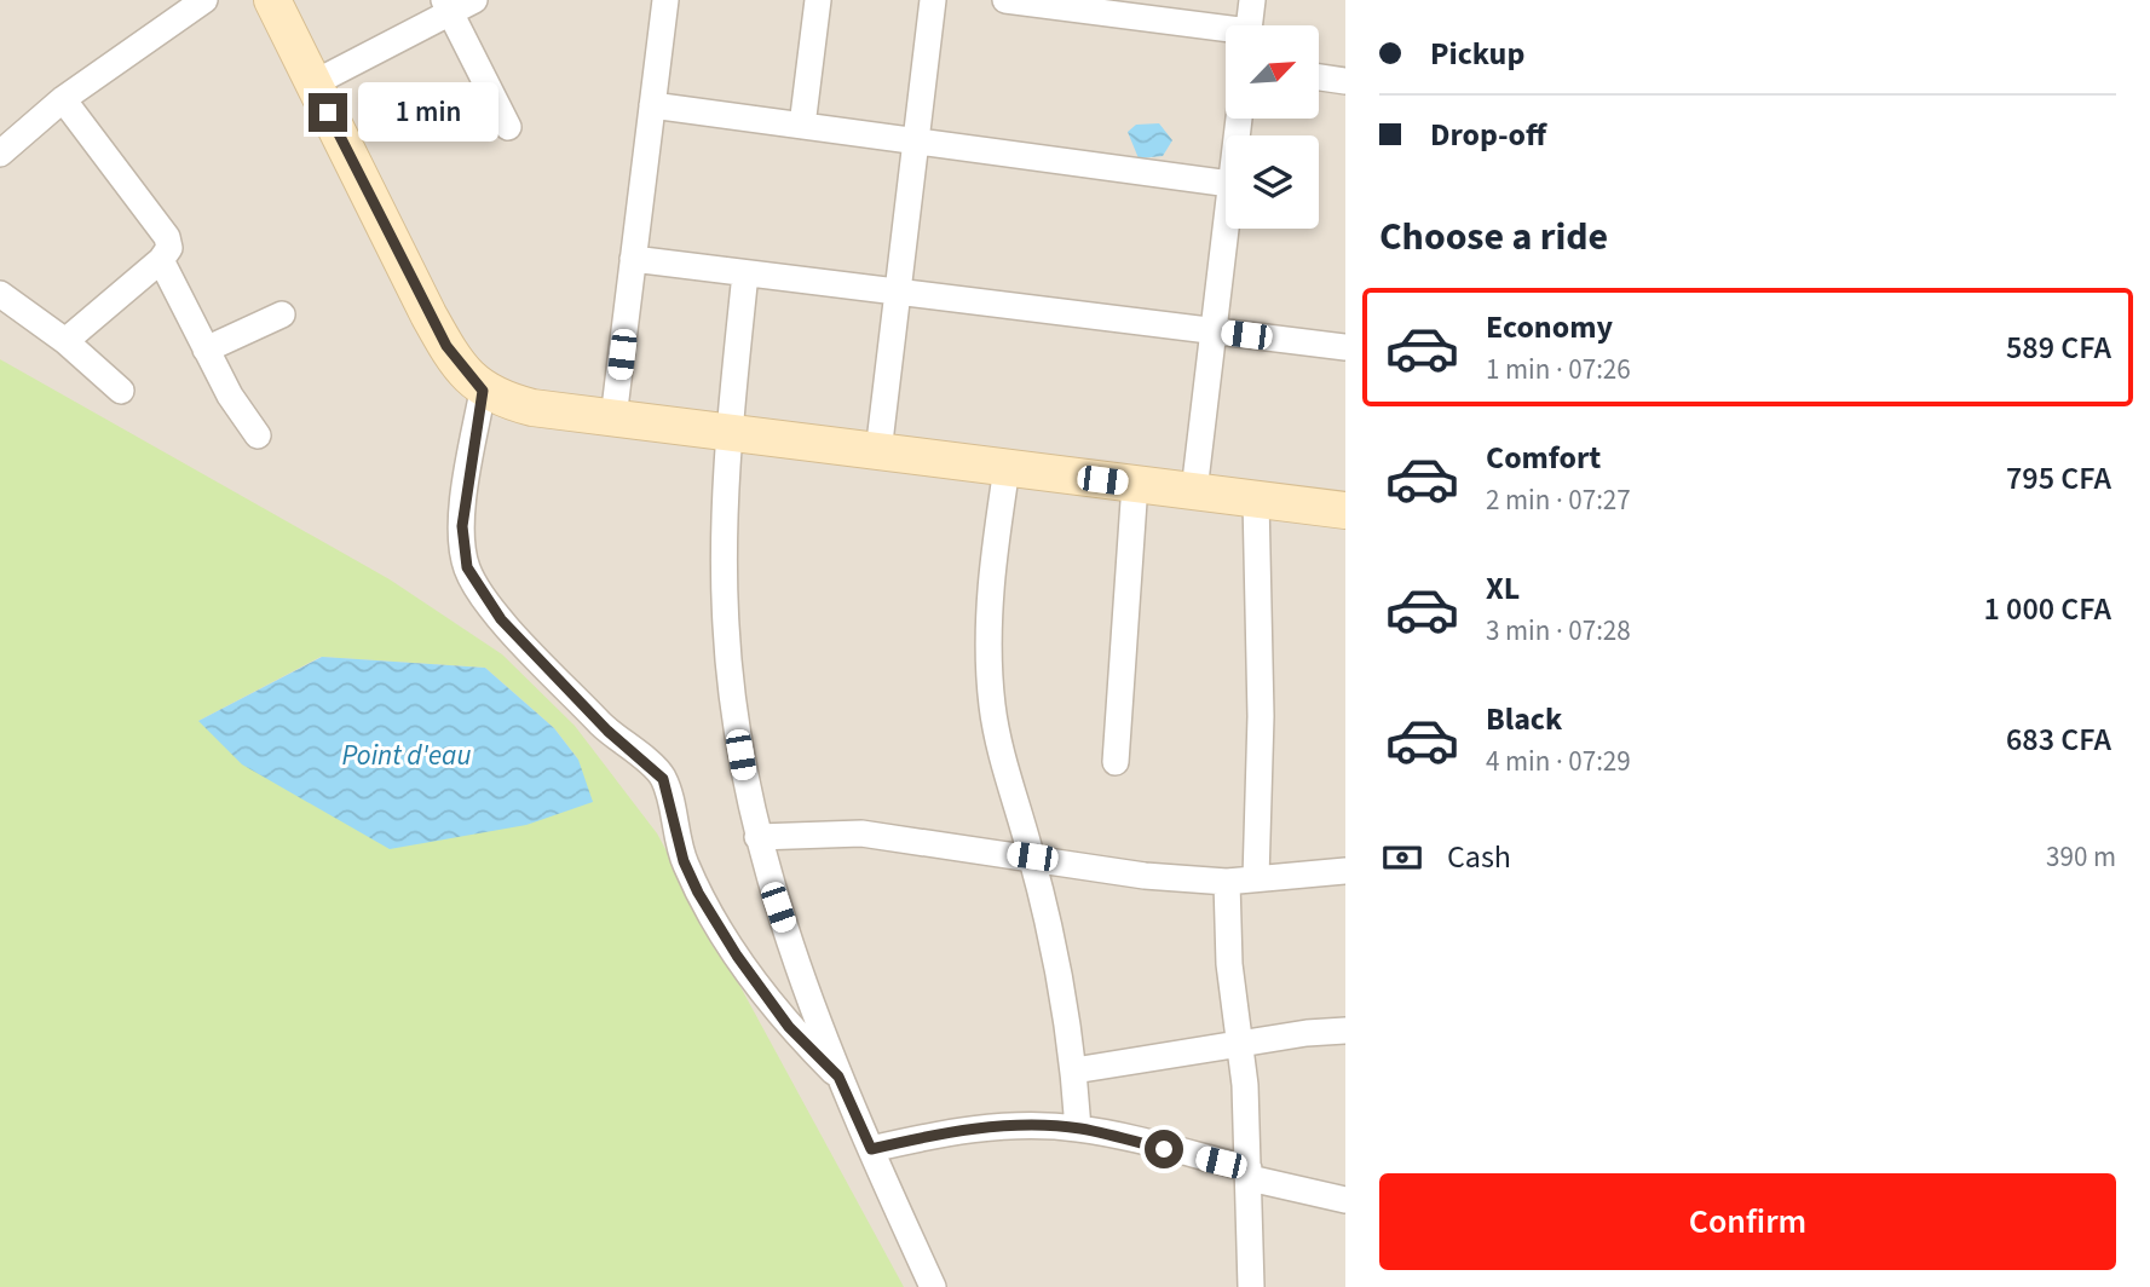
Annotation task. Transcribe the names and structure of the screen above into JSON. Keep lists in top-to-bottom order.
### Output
{
  "water": ["Point d'eau"],
  "north": "top right",
  "page": {
    "banner": ["Pickup", "Drop-off"],
    "bubble": "1 min",
    "heading": "Choose a ride",
    "list": [
      {
        "name": "Economy",
        "note": "1 min · 07:26",
        "value": "589 CFA"
      },
      {
        "name": "Comfort",
        "note": "2 min · 07:27",
        "value": "795 CFA"
      },
      {
        "name": "XL",
        "note": "3 min · 07:28",
        "value": "1 000 CFA"
      },
      {
        "name": "Black",
        "note": "4 min · 07:29",
        "value": "683 CFA"
      }
    ],
    "pay": ["Cash", "390 m"],
    "buttons": "Confirm"
  }
}
